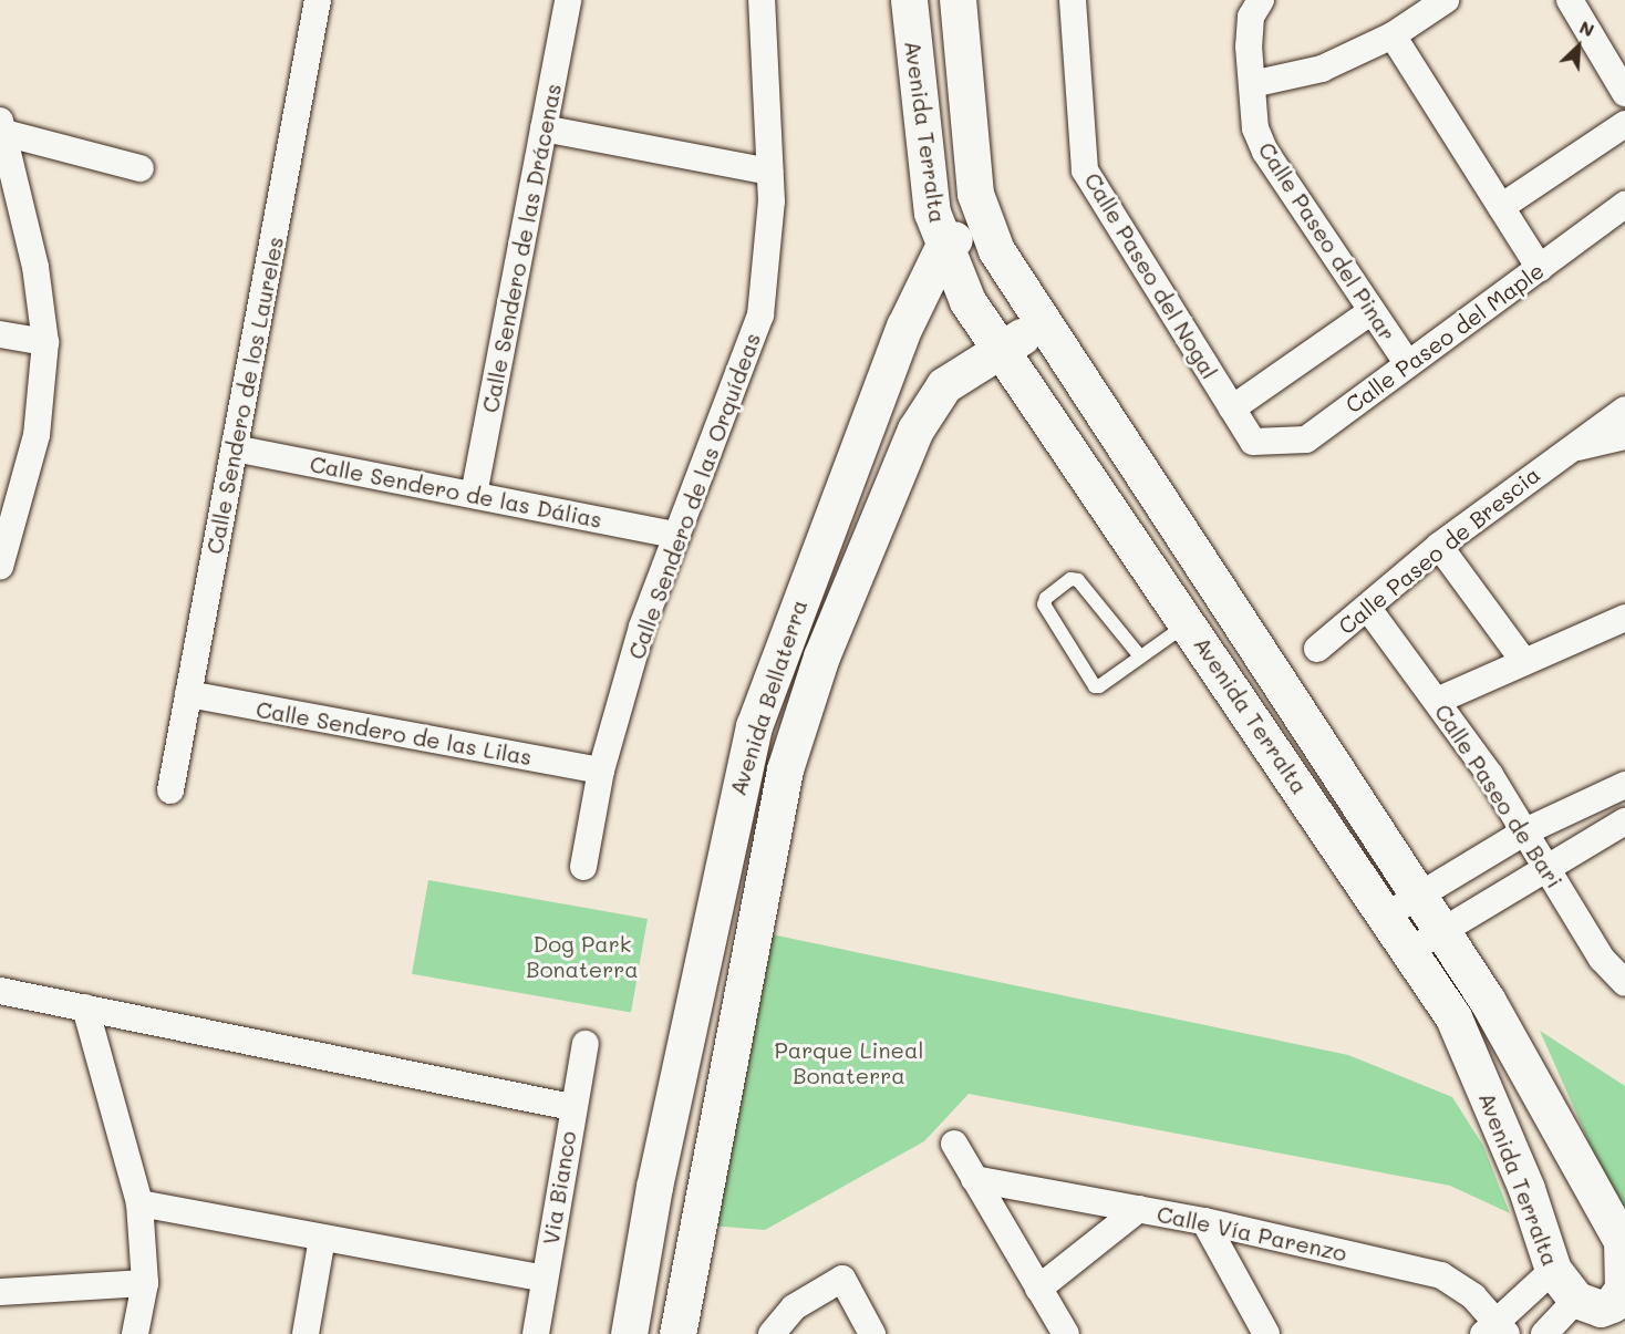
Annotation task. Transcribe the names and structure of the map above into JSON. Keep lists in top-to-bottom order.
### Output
{
  "streets": {
    "street": [
      "Avenida Terralta",
      "Calle Paseo del Pinar",
      "Calle Sendero de las Drácenas",
      "Calle Paseo del Nogal",
      "Calle Paseo del Maple",
      "Calle Sendero de los Laureles",
      "Calle Sendero de las Dálias",
      "Calle Sendero de las Orquídeas",
      "Calle Paseo de Brescia",
      "Avenida Bellaterra",
      "Calle Sendero de las Lilas",
      "Calle Paseo de Bari",
      "Via Bianco",
      "Calle Vía Parenzo"
    ]
  },
  "crossings": [
    ["Avenida Terralta", "Avenida Bellaterra"],
    ["Calle Paseo del Pinar", "Calle Paseo del Maple"],
    ["Calle Sendero de las Drácenas", "Calle Sendero de las Dálias"],
    ["Calle Paseo del Nogal", "Calle Paseo del Maple"],
    ["Calle Sendero de los Laureles", "Calle Sendero de las Dálias"],
    ["Calle Sendero de los Laureles", "Calle Sendero de las Lilas"],
    ["Calle Sendero de las Dálias", "Calle Sendero de las Orquídeas"],
    ["Calle Sendero de las Orquídeas", "Calle Sendero de las Lilas"],
    ["Calle Paseo de Brescia", "Calle Paseo de Bari"]
  ],
  "parks": ["Dog Park Bonaterra", "Parque Lineal Bonaterra"],
  "north": "top right"
}
